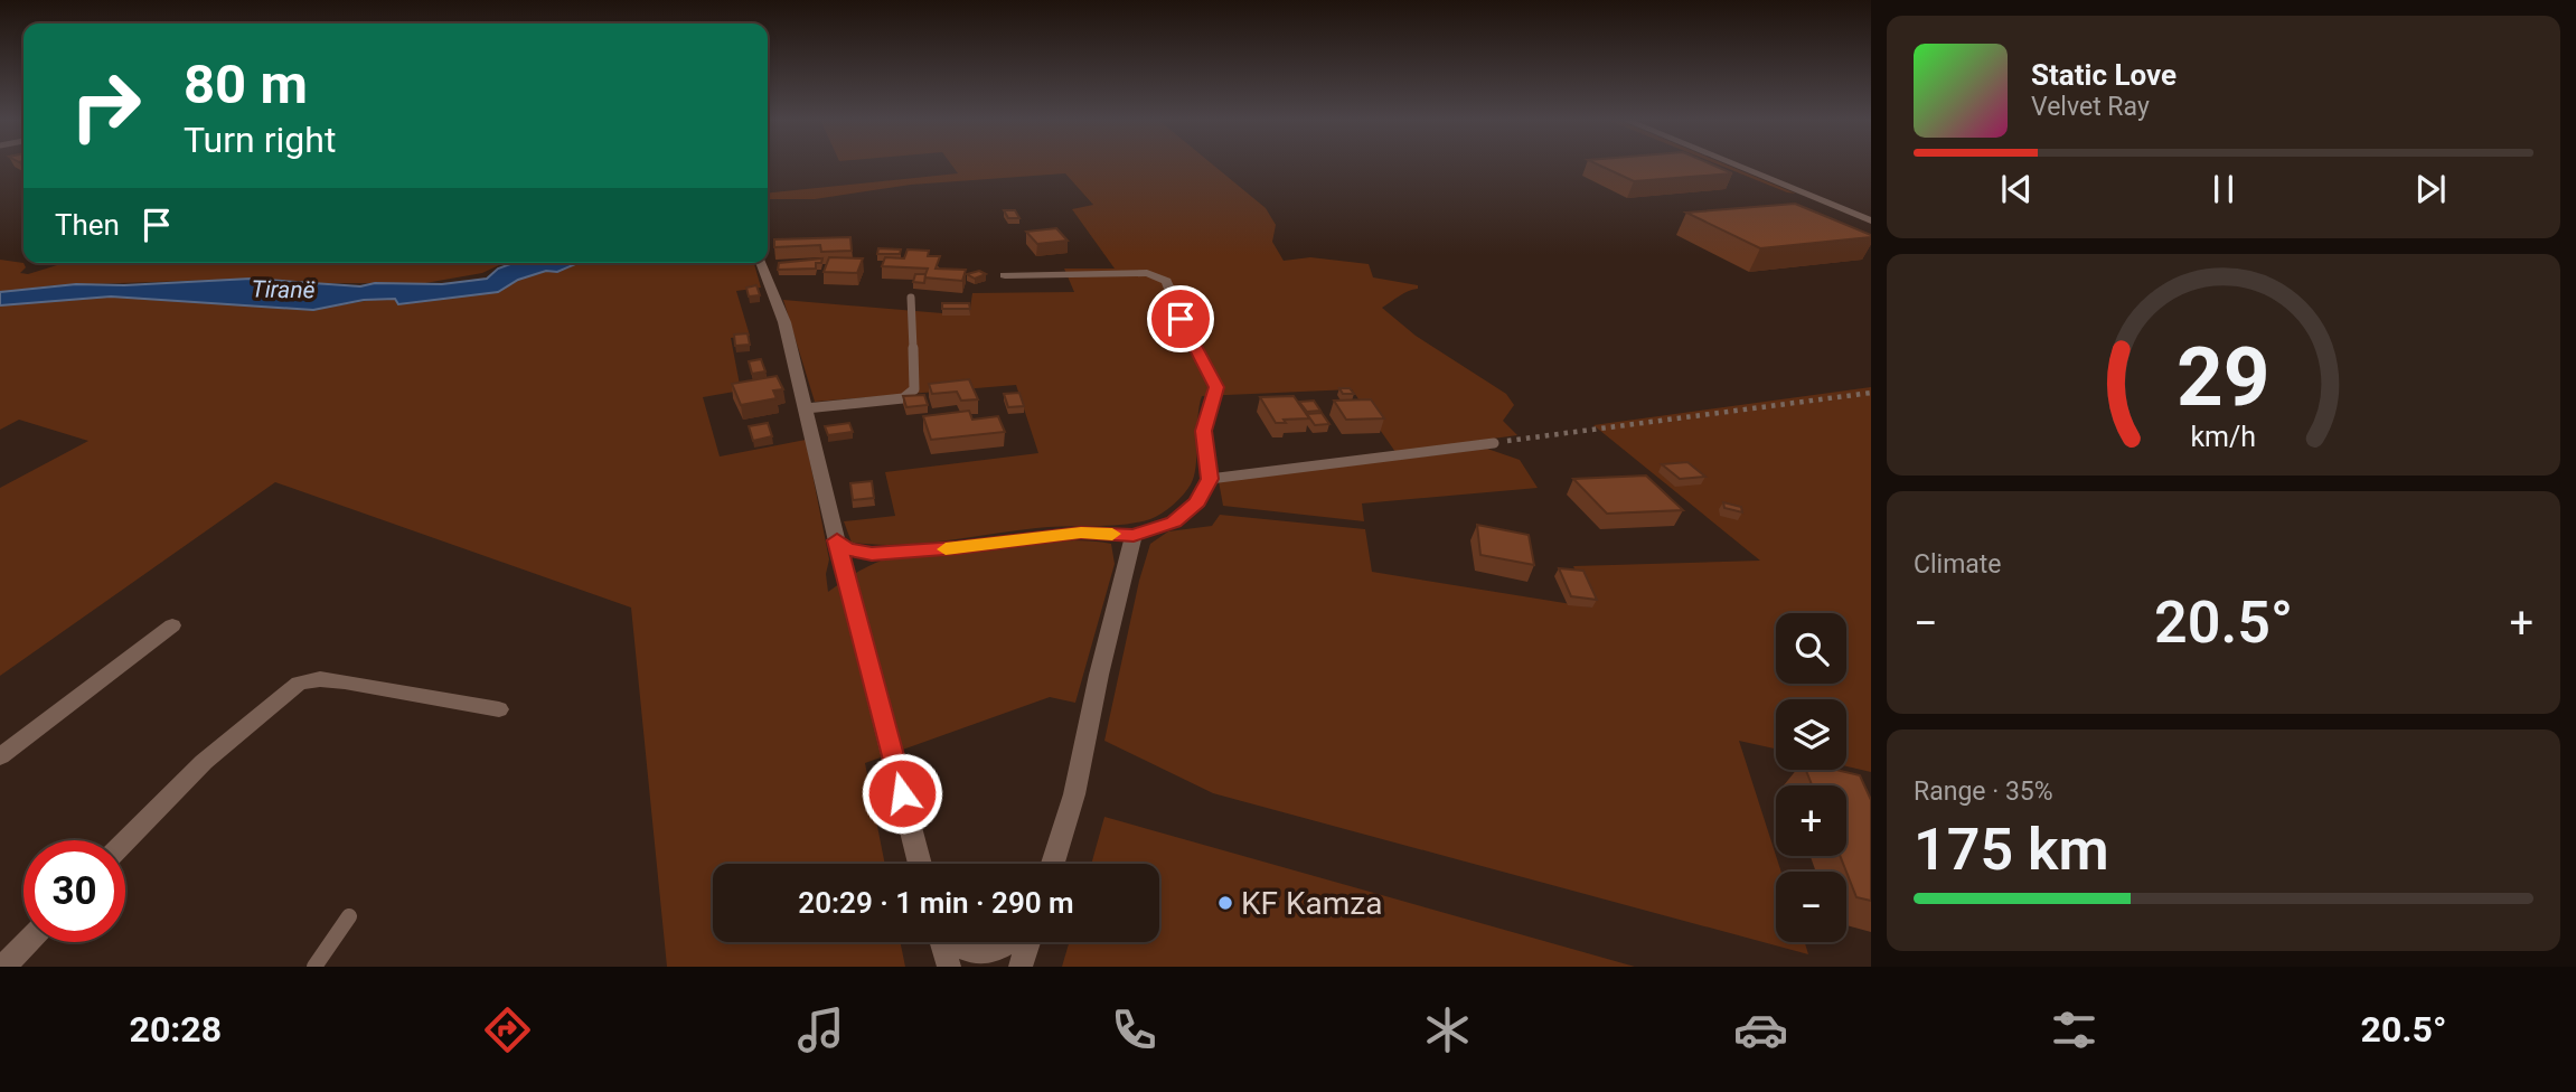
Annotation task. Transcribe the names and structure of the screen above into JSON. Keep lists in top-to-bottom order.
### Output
{
  "water": ["Tiranë"],
  "places": ["KF Kamza"],
  "page": {
    "turn": ["80 m", "Turn right"],
    "song": ["Static Love", "Velvet Ray"],
    "then": "Then",
    "tile": [
      "Climate",
      ["Range · 35%", "175 km"]
    ],
    "heat": ["−", "20.5°", "+"],
    "map_buttons": ["+", "−"],
    "limit": "30",
    "trip": "20:29 · 1 min · 290 m",
    "tabs": ["20:28", "20.5°"],
    "gauge": ["29", "km/h"]
  }
}
